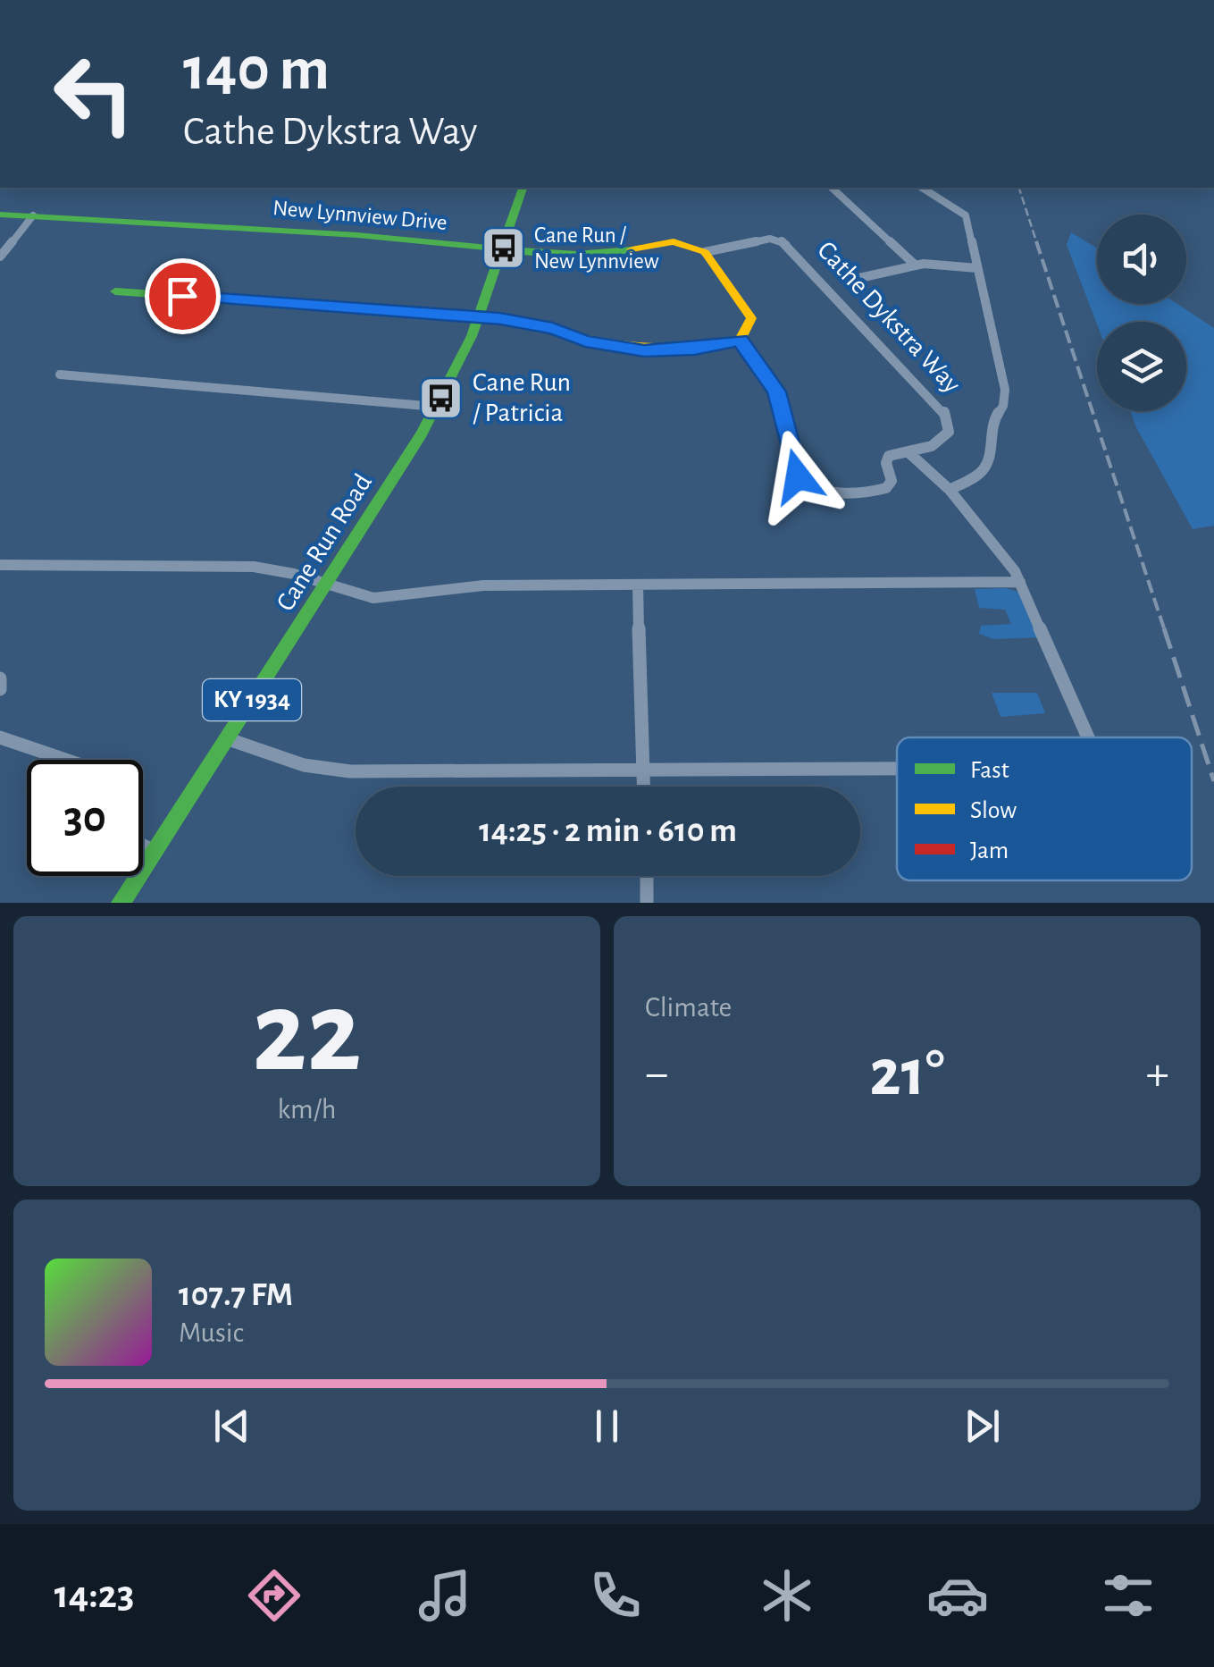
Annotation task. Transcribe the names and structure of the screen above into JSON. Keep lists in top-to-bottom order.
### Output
{
  "streets": {
    "main road": ["New Lynnview Drive", "Cane Run Road", "KY 1934"],
    "street": ["Cathe Dykstra Way"]
  },
  "crossings": [
    ["New Lynnview Drive", "Cathe Dykstra Way"],
    ["New Lynnview Drive", "Cane Run Road"]
  ],
  "places": {
    "bus stop": ["Cane Run / New Lynnview", "Cane Run / Patricia"]
  },
  "legend": ["Fast", "Slow", "Jam"],
  "page": {
    "turn": ["140 m", "Cathe Dykstra Way"],
    "limit": "30",
    "trip": "14:25 · 2 min · 610 m",
    "tile": [
      ["22", "km/h"],
      "Climate"
    ],
    "heat": ["−", "21°", "+"],
    "song": ["107.7 FM", "Music"],
    "tabs": "14:23"
  }
}
